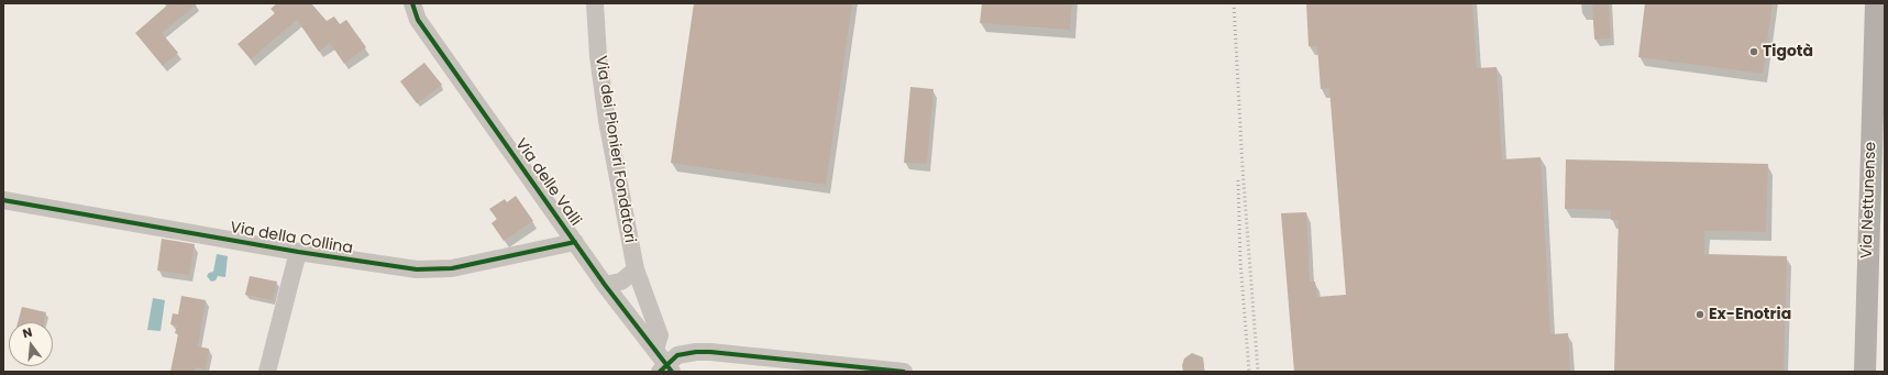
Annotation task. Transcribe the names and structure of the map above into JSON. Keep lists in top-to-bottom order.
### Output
{
  "streets": {
    "main road": ["Via Nettunense"],
    "street": ["Via dei Pionieri Fondatori", "Via delle Valli", "Via della Collina"]
  },
  "crossings": [
    ["Via dei Pionieri Fondatori", "Via delle Valli"],
    ["Via delle Valli", "Via della Collina"]
  ],
  "places": ["Tigotà", "Ex-Enotria"],
  "north": "top"
}
